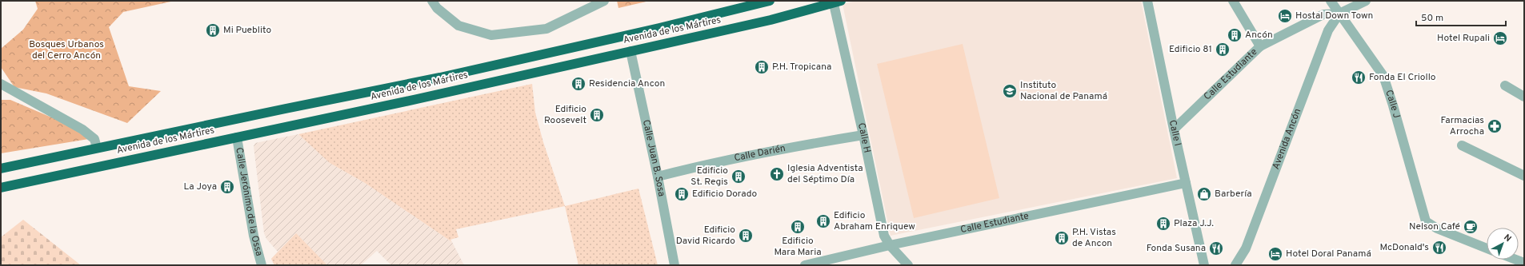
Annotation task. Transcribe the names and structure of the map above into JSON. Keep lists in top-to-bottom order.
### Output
{
  "streets": {
    "highway": ["Avenida de los Mártires"],
    "street": [
      "Calle Estudiante",
      "Calle J",
      "Calle I",
      "Calle H",
      "Avenida Ancón",
      "Calle Darién",
      "Calle Juan B. Sosa",
      "Calle Jerónimo de la Ossa"
    ]
  },
  "crossings": [
    ["Avenida de los Mártires", "Calle H"],
    ["Avenida de los Mártires", "Calle Juan B. Sosa"],
    ["Avenida de los Mártires", "Calle Jerónimo de la Ossa"],
    ["Calle Estudiante", "Calle J"],
    ["Calle Estudiante", "Calle I"],
    ["Calle Estudiante", "Calle H"],
    ["Calle Estudiante", "Avenida Ancón"],
    ["Calle J", "Avenida Ancón"],
    ["Calle H", "Calle Darién"],
    ["Calle Darién", "Calle Juan B. Sosa"]
  ],
  "parks": ["Bosques Urbanos del Cerro Ancón"],
  "places": {
    "hotel": ["Hostal Down Town", "Hotel Rupali", "Hotel Doral Panamá"],
    "building": [
      "Mi Pueblito",
      "Ancón",
      "Edificio 81",
      "P.H. Tropicana",
      "Residencia Ancon",
      "Edificio Roosevelt",
      "Edificio St. Regis",
      "La Joya",
      "Edificio Dorado",
      "Edificio Abraham Enriquew",
      "Plaza J.J.",
      "Edificio Mara Maria",
      "Edificio David Ricardo",
      "P.H. Vistas de Ancon"
    ],
    "restaurant": ["Fonda El Criollo", "McDonald's", "Fonda Susana"],
    "school or university": ["Instituto Nacional de Panamá"],
    "pharmacy": ["Farmacias Arrocha"],
    "church": ["Iglesia Adventista del Séptimo Día"],
    "shop": ["Barbería"],
    "cafe": ["Nelson Café"]
  },
  "scale_bar": "50 m",
  "north": "top right"
}
